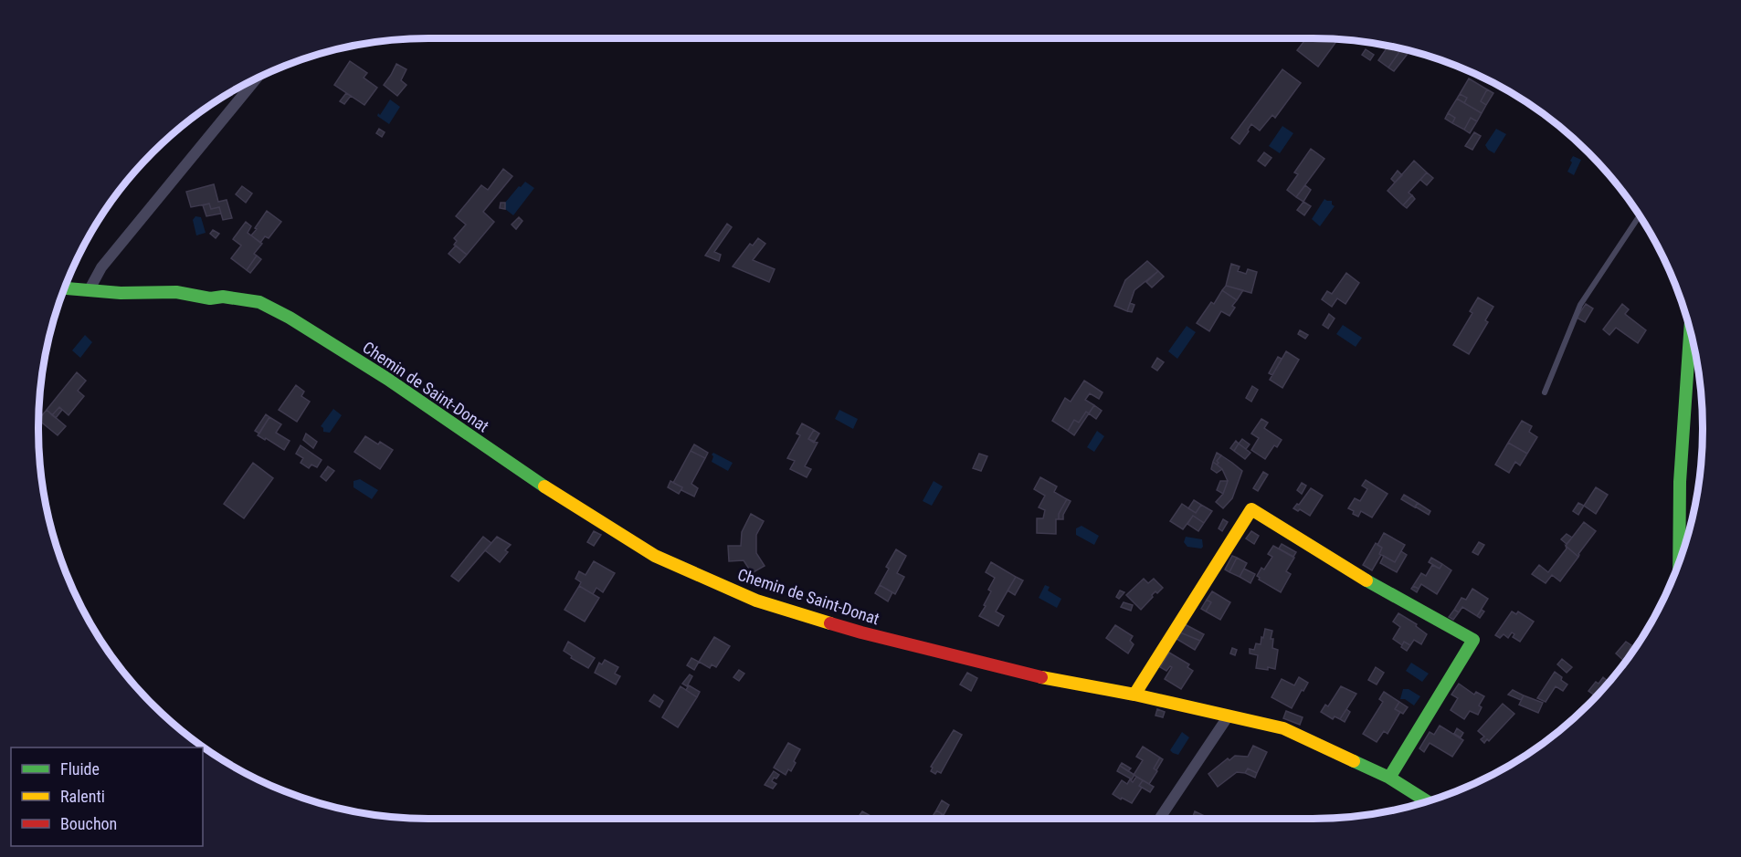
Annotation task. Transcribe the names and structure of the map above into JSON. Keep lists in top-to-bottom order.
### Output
{
  "streets": {
    "main road": ["Chemin de Saint-Donat"]
  },
  "legend": ["Fluide", "Ralenti", "Bouchon"]
}
